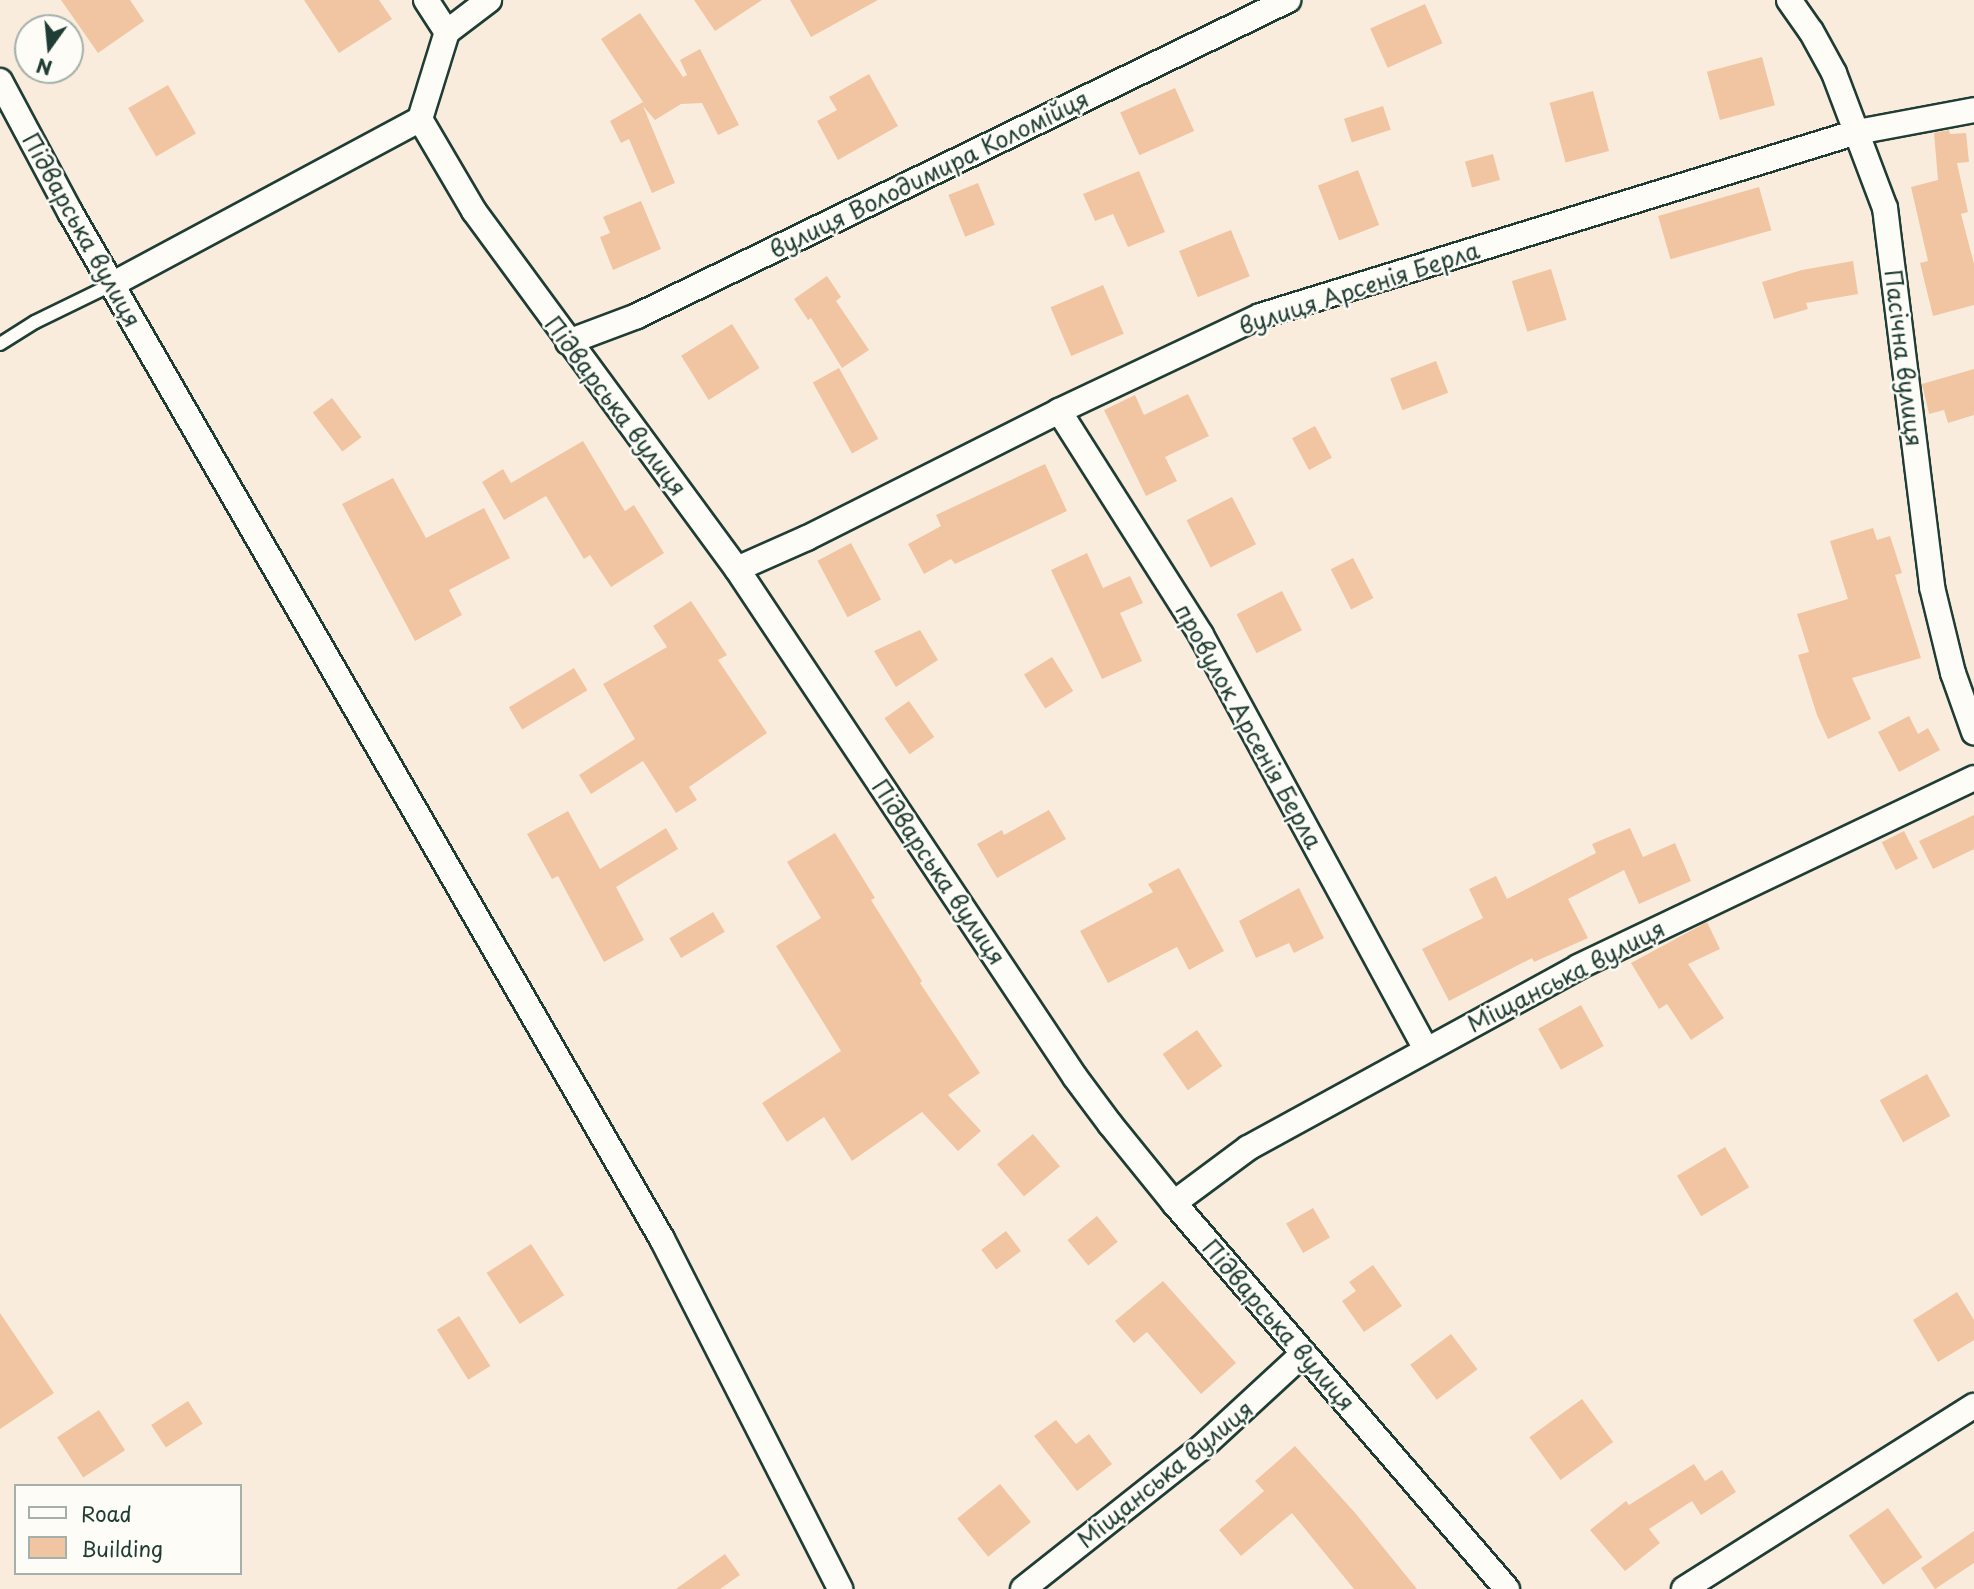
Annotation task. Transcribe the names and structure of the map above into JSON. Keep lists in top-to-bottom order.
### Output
{
  "streets": {
    "street": [
      "вулиця Володимира Коломійця",
      "Підварська вулиця",
      "вулиця Арсенія Берла",
      "Пасічна вулиця",
      "провулок Арсенія Берла",
      "Міщанська вулиця"
    ]
  },
  "crossings": [
    ["вулиця Володимира Коломійця", "Підварська вулиця"],
    ["Підварська вулиця", "вулиця Арсенія Берла"],
    ["Підварська вулиця", "Міщанська вулиця"],
    ["вулиця Арсенія Берла", "Пасічна вулиця"],
    ["вулиця Арсенія Берла", "провулок Арсенія Берла"],
    ["провулок Арсенія Берла", "Міщанська вулиця"]
  ],
  "legend": ["Road", "Building"],
  "north": "bottom"
}
